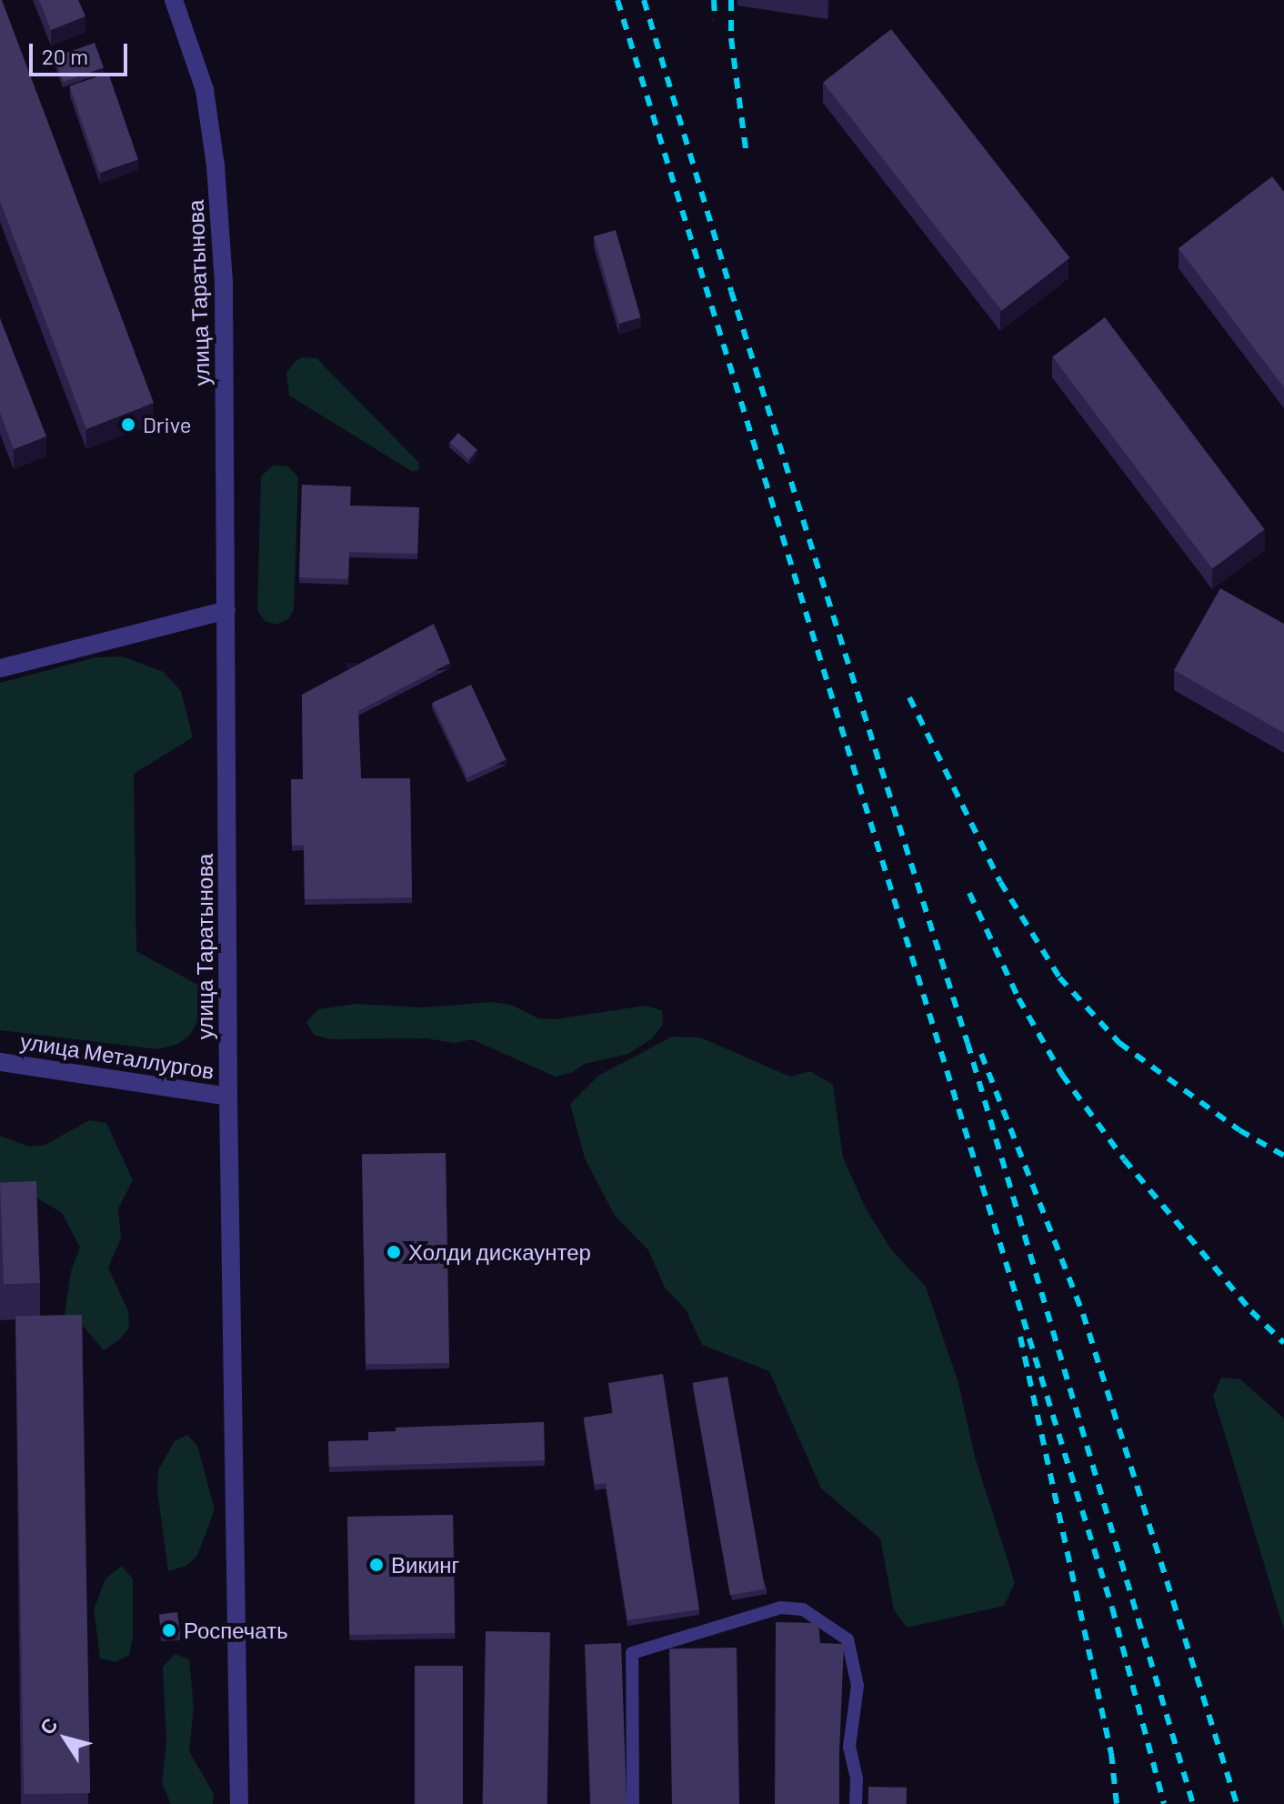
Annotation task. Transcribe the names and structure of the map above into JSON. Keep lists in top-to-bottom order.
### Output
{
  "streets": {
    "street": ["улица Таратынова", "улица Металлургов"]
  },
  "crossings": [
    ["улица Таратынова", "улица Металлургов"]
  ],
  "places": [
    "Drive",
    "Холди дискаунтер",
    "Викинг",
    "Роспечать"
  ],
  "scale_bar": "20 m",
  "north": "top left"
}
